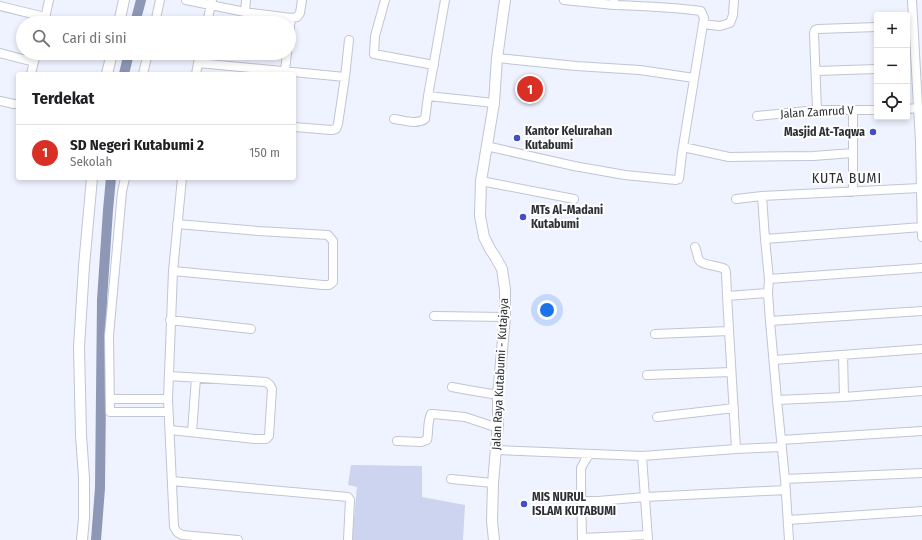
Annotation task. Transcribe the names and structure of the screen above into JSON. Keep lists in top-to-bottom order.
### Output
{
  "streets": {
    "street": ["Jalan Zamrud V", "Jalan Raya Kutabumi - Kutajaya"]
  },
  "districts": ["KUTA BUMI"],
  "places": [
    "Masjid At-Taqwa",
    "Kantor Kelurahan Kutabumi",
    "MTs Al-Madani Kutabumi",
    "MIS NURUL ISLAM KUTABUMI"
  ],
  "page": {
    "map_buttons": ["+", "−"],
    "search": "Cari di sini",
    "heading": "Terdekat",
    "pins": "1",
    "list": [
      {
        "mark": "1",
        "name": "SD Negeri Kutabumi 2",
        "note": "Sekolah",
        "value": "150 m"
      }
    ]
  }
}
